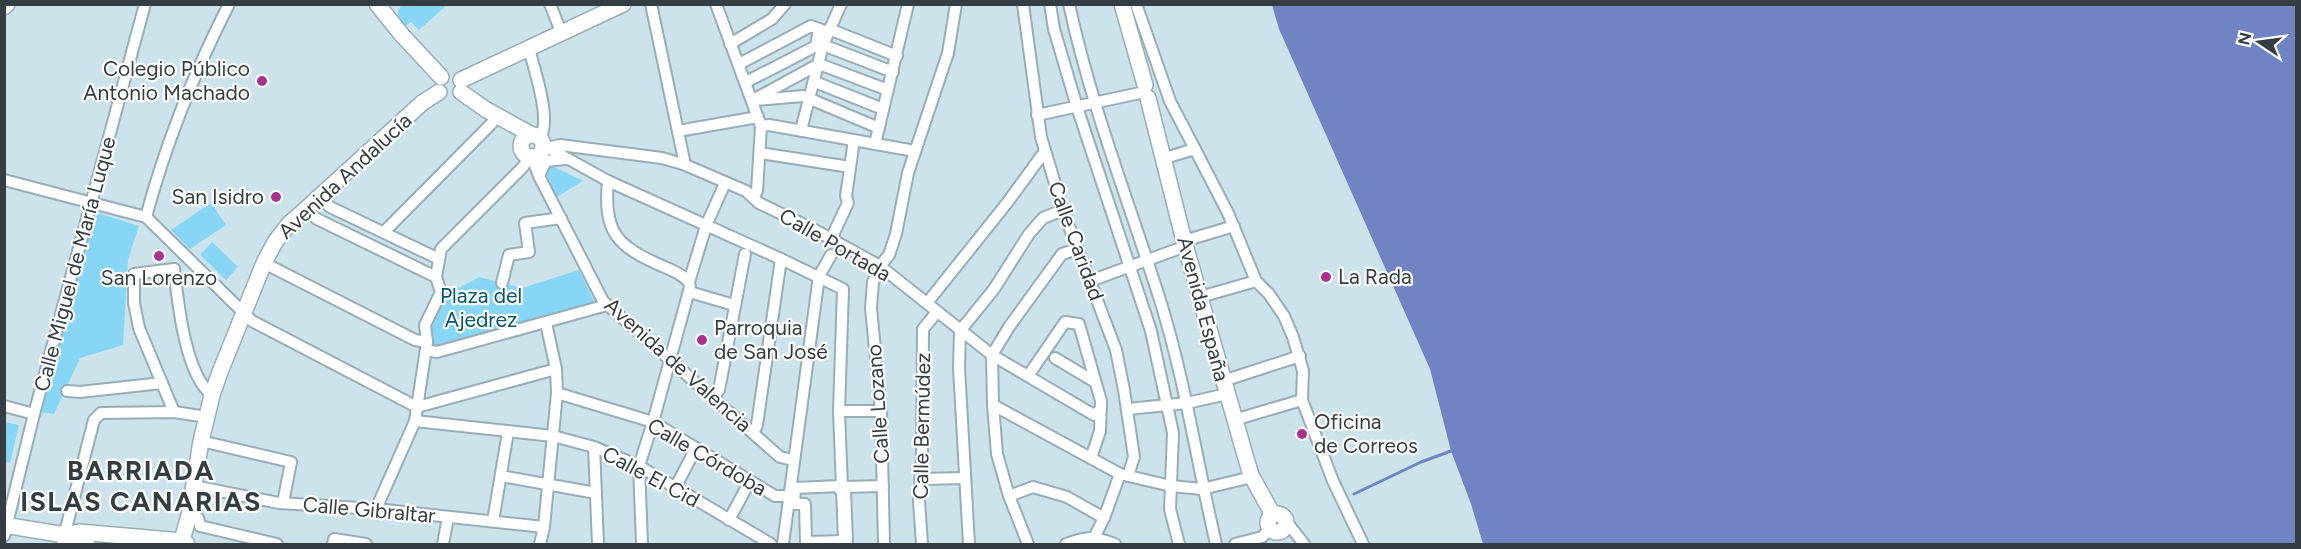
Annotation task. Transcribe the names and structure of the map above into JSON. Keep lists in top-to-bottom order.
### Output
{
  "streets": {
    "street": [
      "Avenida Andalucía",
      "Calle Caridad",
      "Calle Portada",
      "Calle Miguel de María Luque",
      "Avenida España",
      "Avenida de Valencia",
      "Calle Lozano",
      "Calle Bermúdez",
      "Calle Córdoba",
      "Calle El Cid",
      "Calle Gibraltar"
    ]
  },
  "crossings": [
    ["Avenida Andalucía", "Calle Gibraltar"],
    ["Calle Portada", "Avenida de Valencia"],
    ["Calle Portada", "Calle Lozano"],
    ["Calle Portada", "Calle Bermúdez"]
  ],
  "districts": ["BARRIADA ISLAS CANARIAS"],
  "parks": ["Plaza del Ajedrez"],
  "places": [
    "Colegio Público Antonio Machado",
    "San Isidro",
    "San Lorenzo",
    "La Rada",
    "Parroquia de San José",
    "Oficina de Correos"
  ],
  "north": "left"
}
